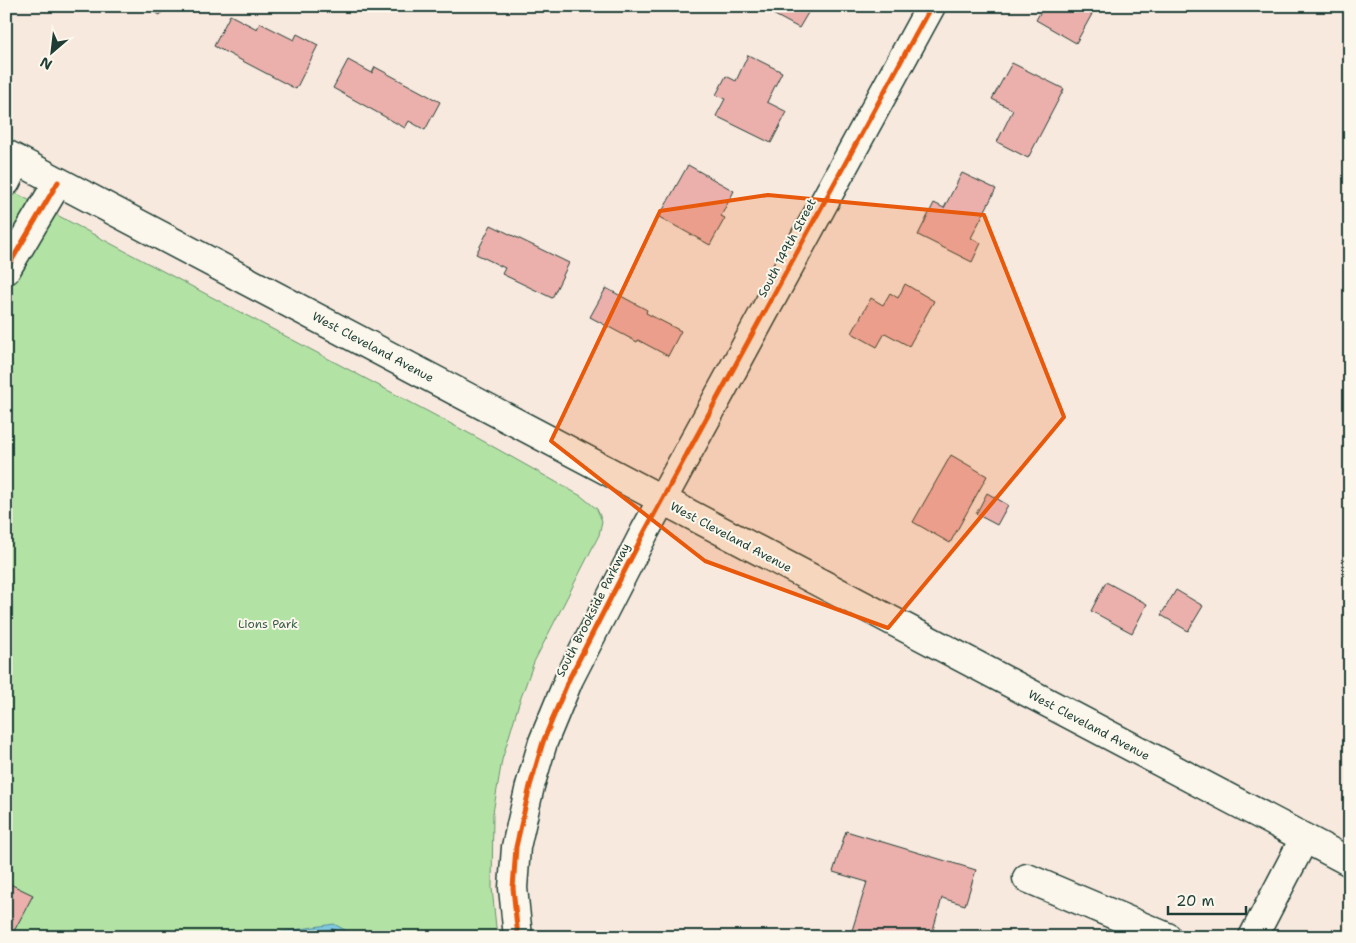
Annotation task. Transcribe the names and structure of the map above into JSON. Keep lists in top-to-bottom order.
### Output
{
  "streets": {
    "main road": ["South 149th Street", "West Cleveland Avenue", "South Brookside Parkway"]
  },
  "crossings": [
    ["South 149th Street", "West Cleveland Avenue"],
    ["South 149th Street", "South Brookside Parkway"],
    ["West Cleveland Avenue", "South Brookside Parkway"]
  ],
  "parks": ["Lions Park"],
  "scale_bar": "20 m",
  "north": "bottom left"
}
